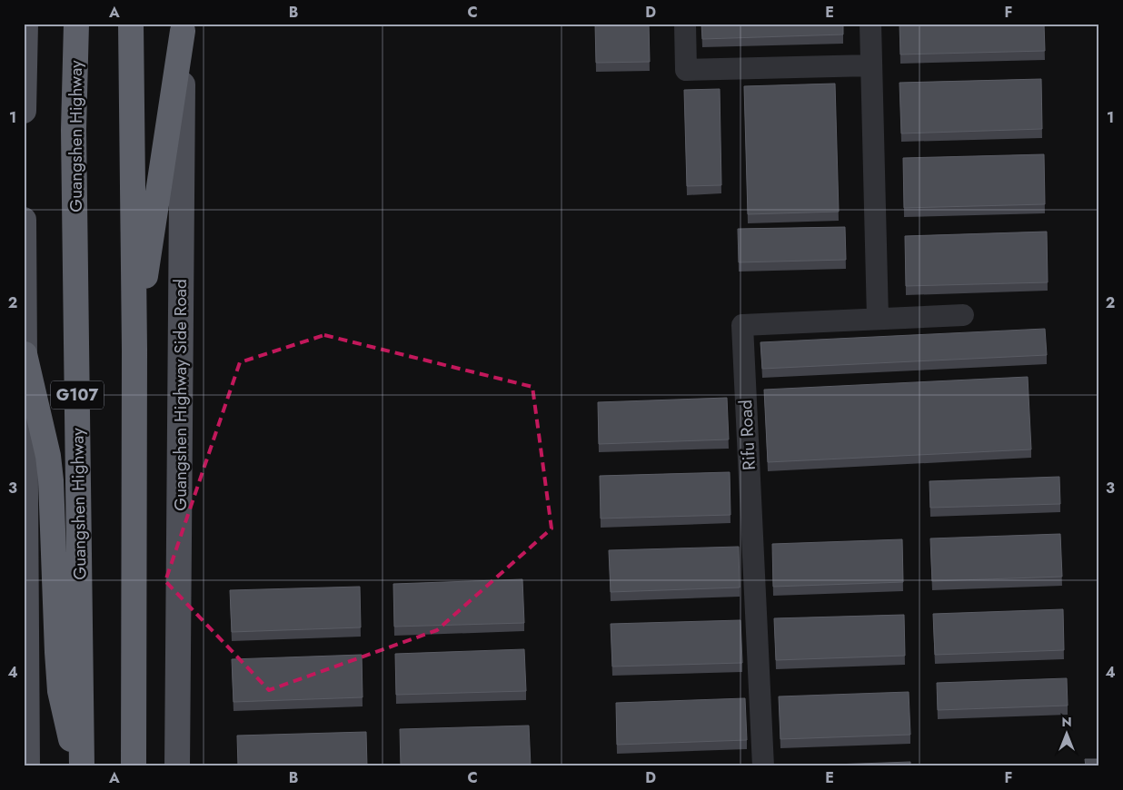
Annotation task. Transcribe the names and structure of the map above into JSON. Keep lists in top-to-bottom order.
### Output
{
  "streets": {
    "highway": ["Guangshen Highway", "G107"],
    "main road": ["Guangshen Highway Side Road"],
    "lane": ["Rifu Road"]
  },
  "north": "top",
  "grid": {
    "columns": [
      "A",
      "B",
      "C",
      "D",
      "E",
      "F"
    ],
    "rows": [
      "1",
      "2",
      "3",
      "4"
    ]
  }
}
